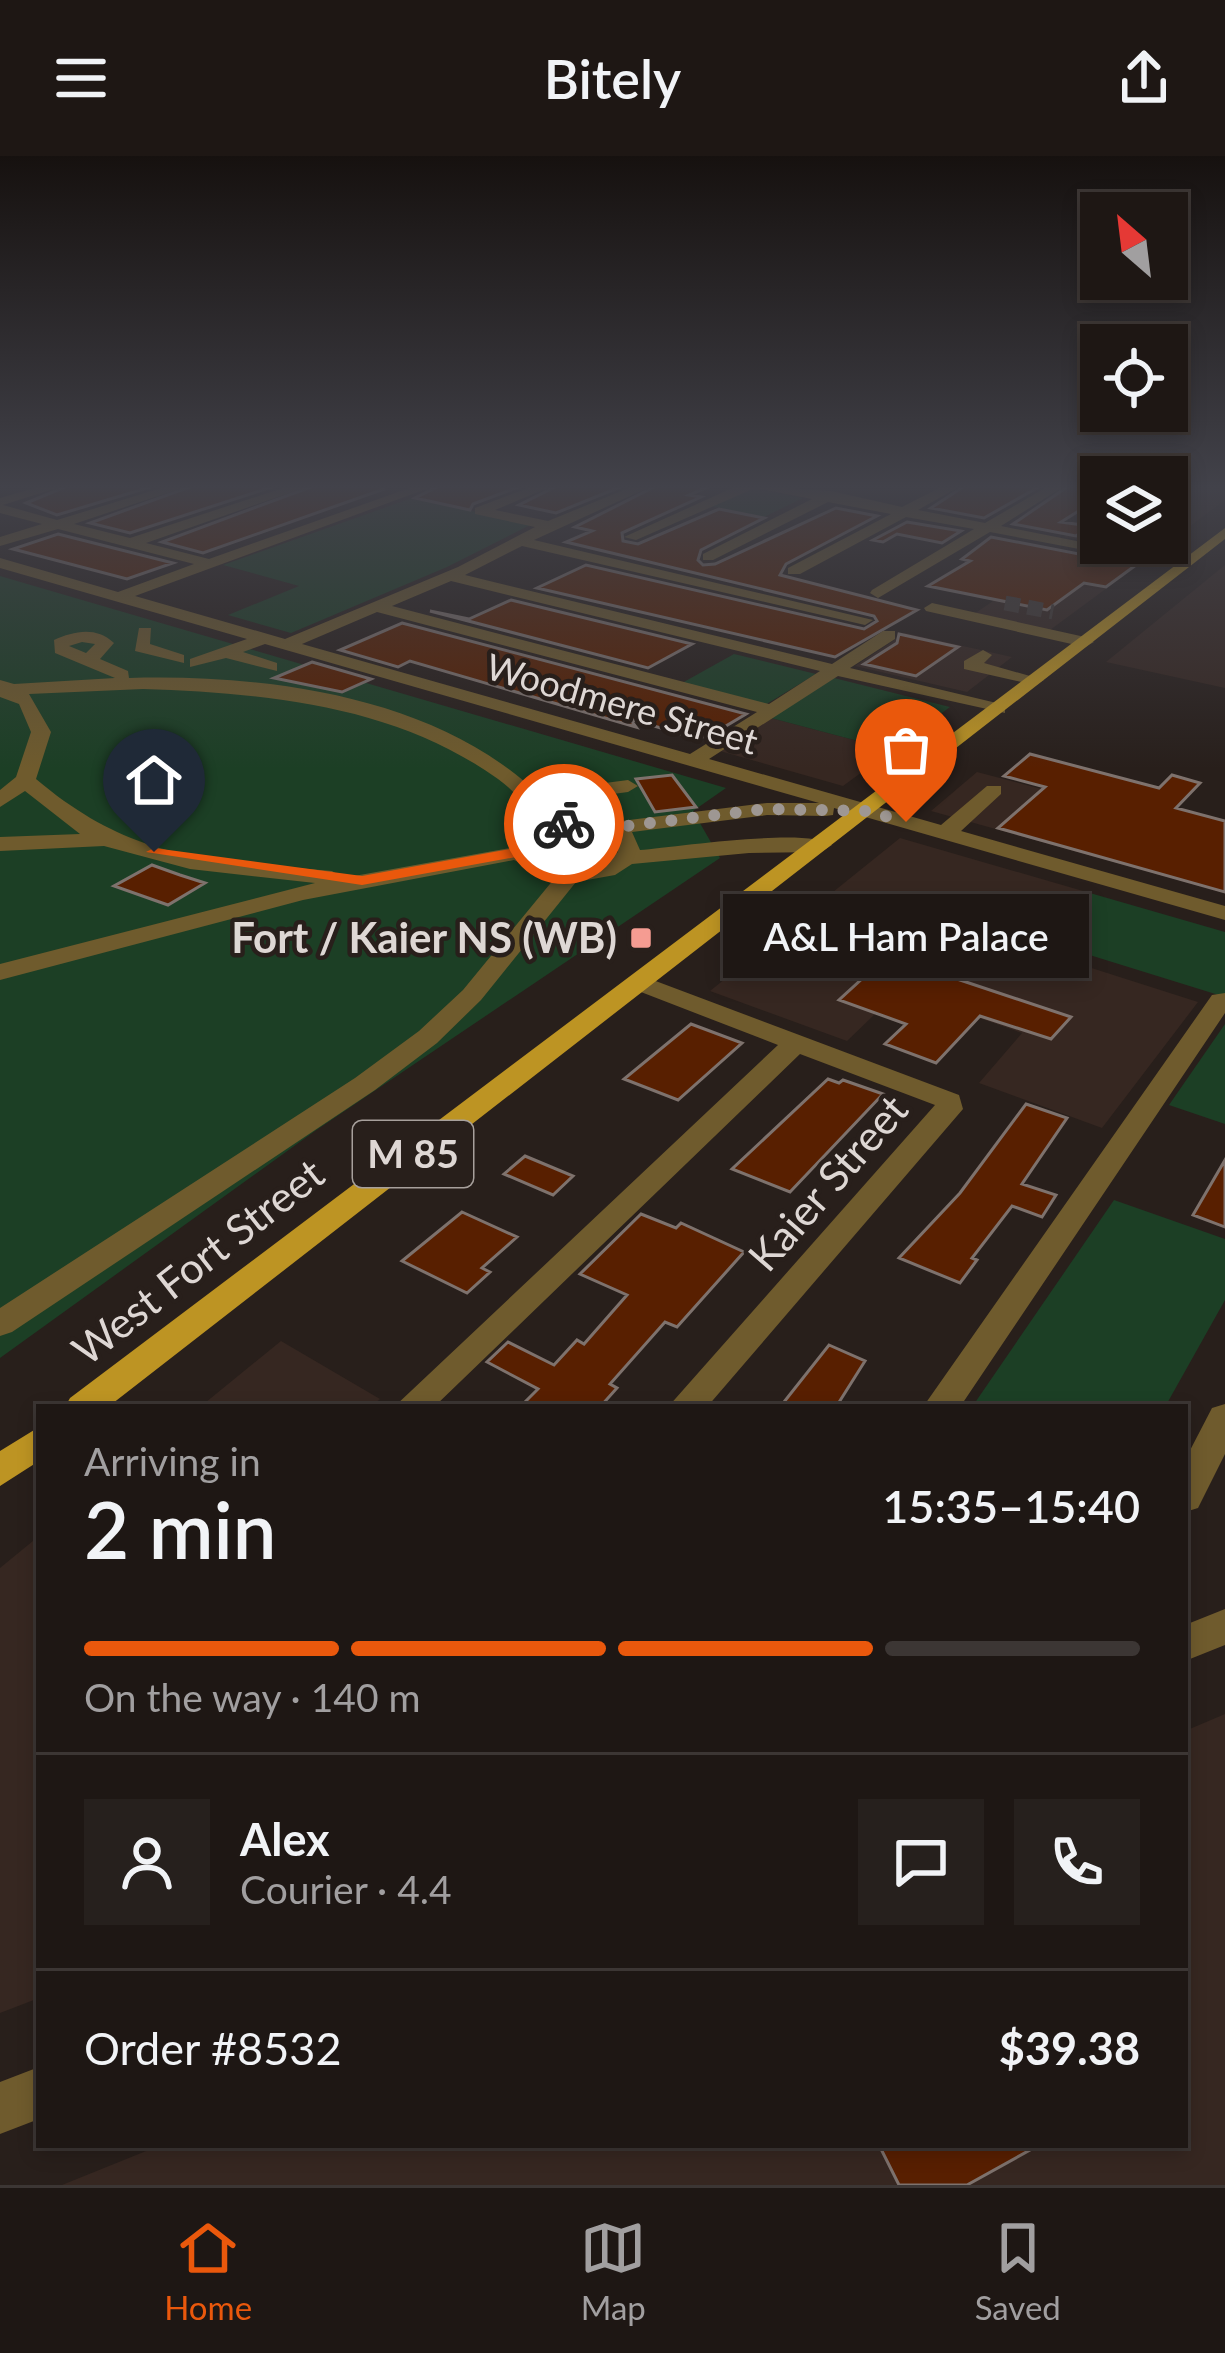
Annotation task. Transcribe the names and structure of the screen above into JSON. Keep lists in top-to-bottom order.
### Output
{
  "streets": {
    "main road": ["M 85", "West Fort Street"],
    "street": ["Woodmere Street", "Kaier Street"]
  },
  "crossings": [
    ["Woodmere Street", "West Fort Street"],
    ["Kaier Street", "West Fort Street"]
  ],
  "places": {
    "other": ["A&L Ham Palace"],
    "transit": ["Fort / Kaier NS (WB)"]
  },
  "north": "top left",
  "page": {
    "header": "Bitely",
    "bubble": "A&L Ham Palace",
    "heading": ["2 min", "Arriving in", "15:35–15:40"],
    "panel": [
      "Alex",
      "Courier · 4.4",
      "Order #8532",
      "$39.38"
    ],
    "bar": "On the way · 140 m",
    "tabs": ["Home", "Map", "Saved"]
  }
}
